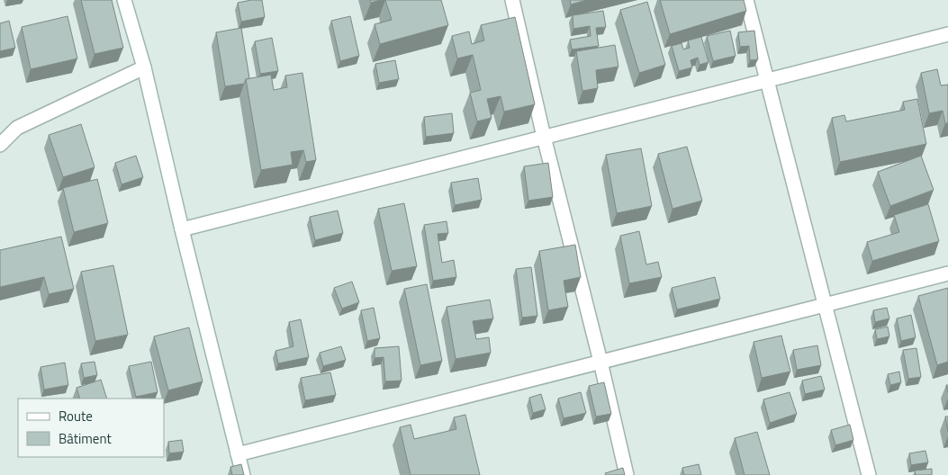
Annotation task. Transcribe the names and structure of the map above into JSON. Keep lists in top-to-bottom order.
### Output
{
  "legend": ["Route", "Bâtiment"]
}
